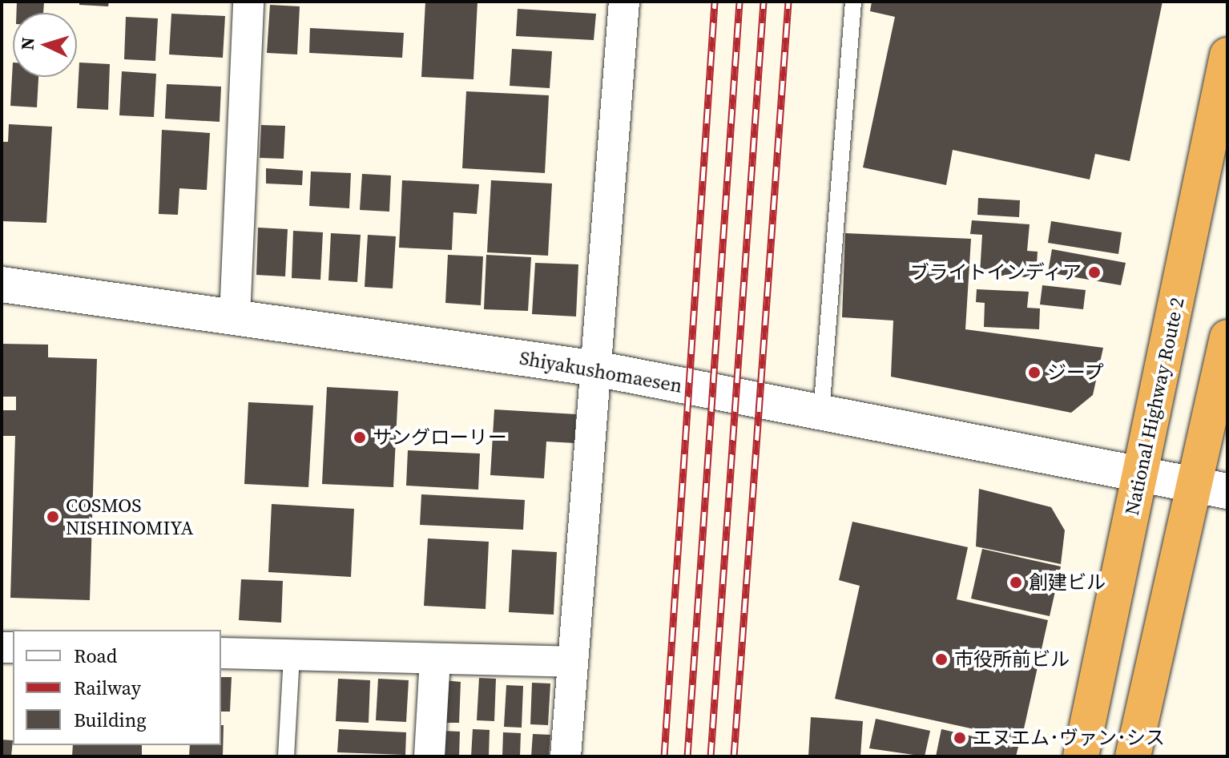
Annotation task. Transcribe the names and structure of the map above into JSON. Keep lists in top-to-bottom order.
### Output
{
  "streets": {
    "highway": ["National Highway Route 2"],
    "street": ["Shiyakushomaesen"]
  },
  "crossings": [
    ["Shiyakushomaesen", "National Highway Route 2"]
  ],
  "places": [
    "ブライトインディア",
    "ジープ",
    "サングローリー",
    "COSMOS NISHINOMIYA",
    "創建ビル",
    "市役所前ビル",
    "エヌエム･ヴァン･シス"
  ],
  "legend": ["Road", "Railway", "Building"],
  "north": "left"
}
